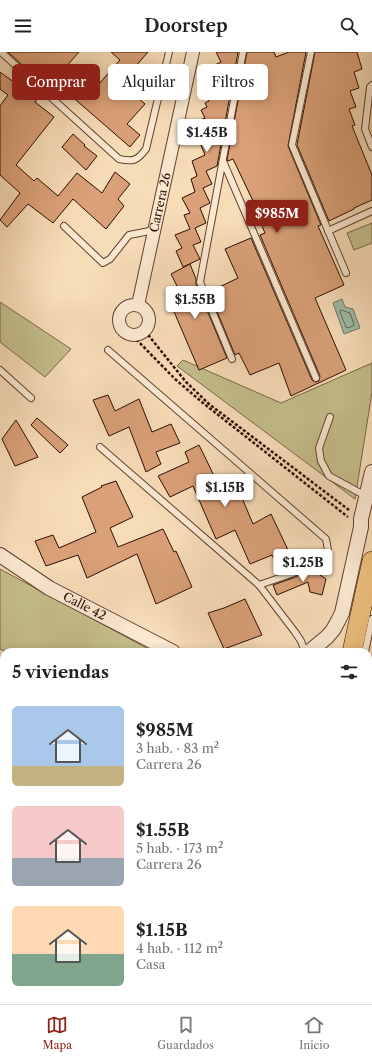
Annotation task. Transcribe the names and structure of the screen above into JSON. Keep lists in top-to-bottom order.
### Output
{
  "streets": {
    "street": ["Carrera 26", "Calle 42"]
  },
  "page": {
    "header": "Doorstep",
    "chip": ["Comprar", "Alquilar", "Filtros"],
    "price": [
      "$1.45B",
      "$985M",
      "$1.55B",
      "$1.15B",
      "$1.25B"
    ],
    "heading": "5 viviendas",
    "list": [
      {
        "name": "$985M",
        "note": "3 hab. · 83 m² · Carrera 26"
      },
      {
        "name": "$1.55B",
        "note": "5 hab. · 173 m² · Carrera 26"
      },
      {
        "name": "$1.15B",
        "note": "4 hab. · 112 m² · Casa"
      }
    ],
    "tabs": ["Mapa", "Guardados", "Inicio"]
  }
}
